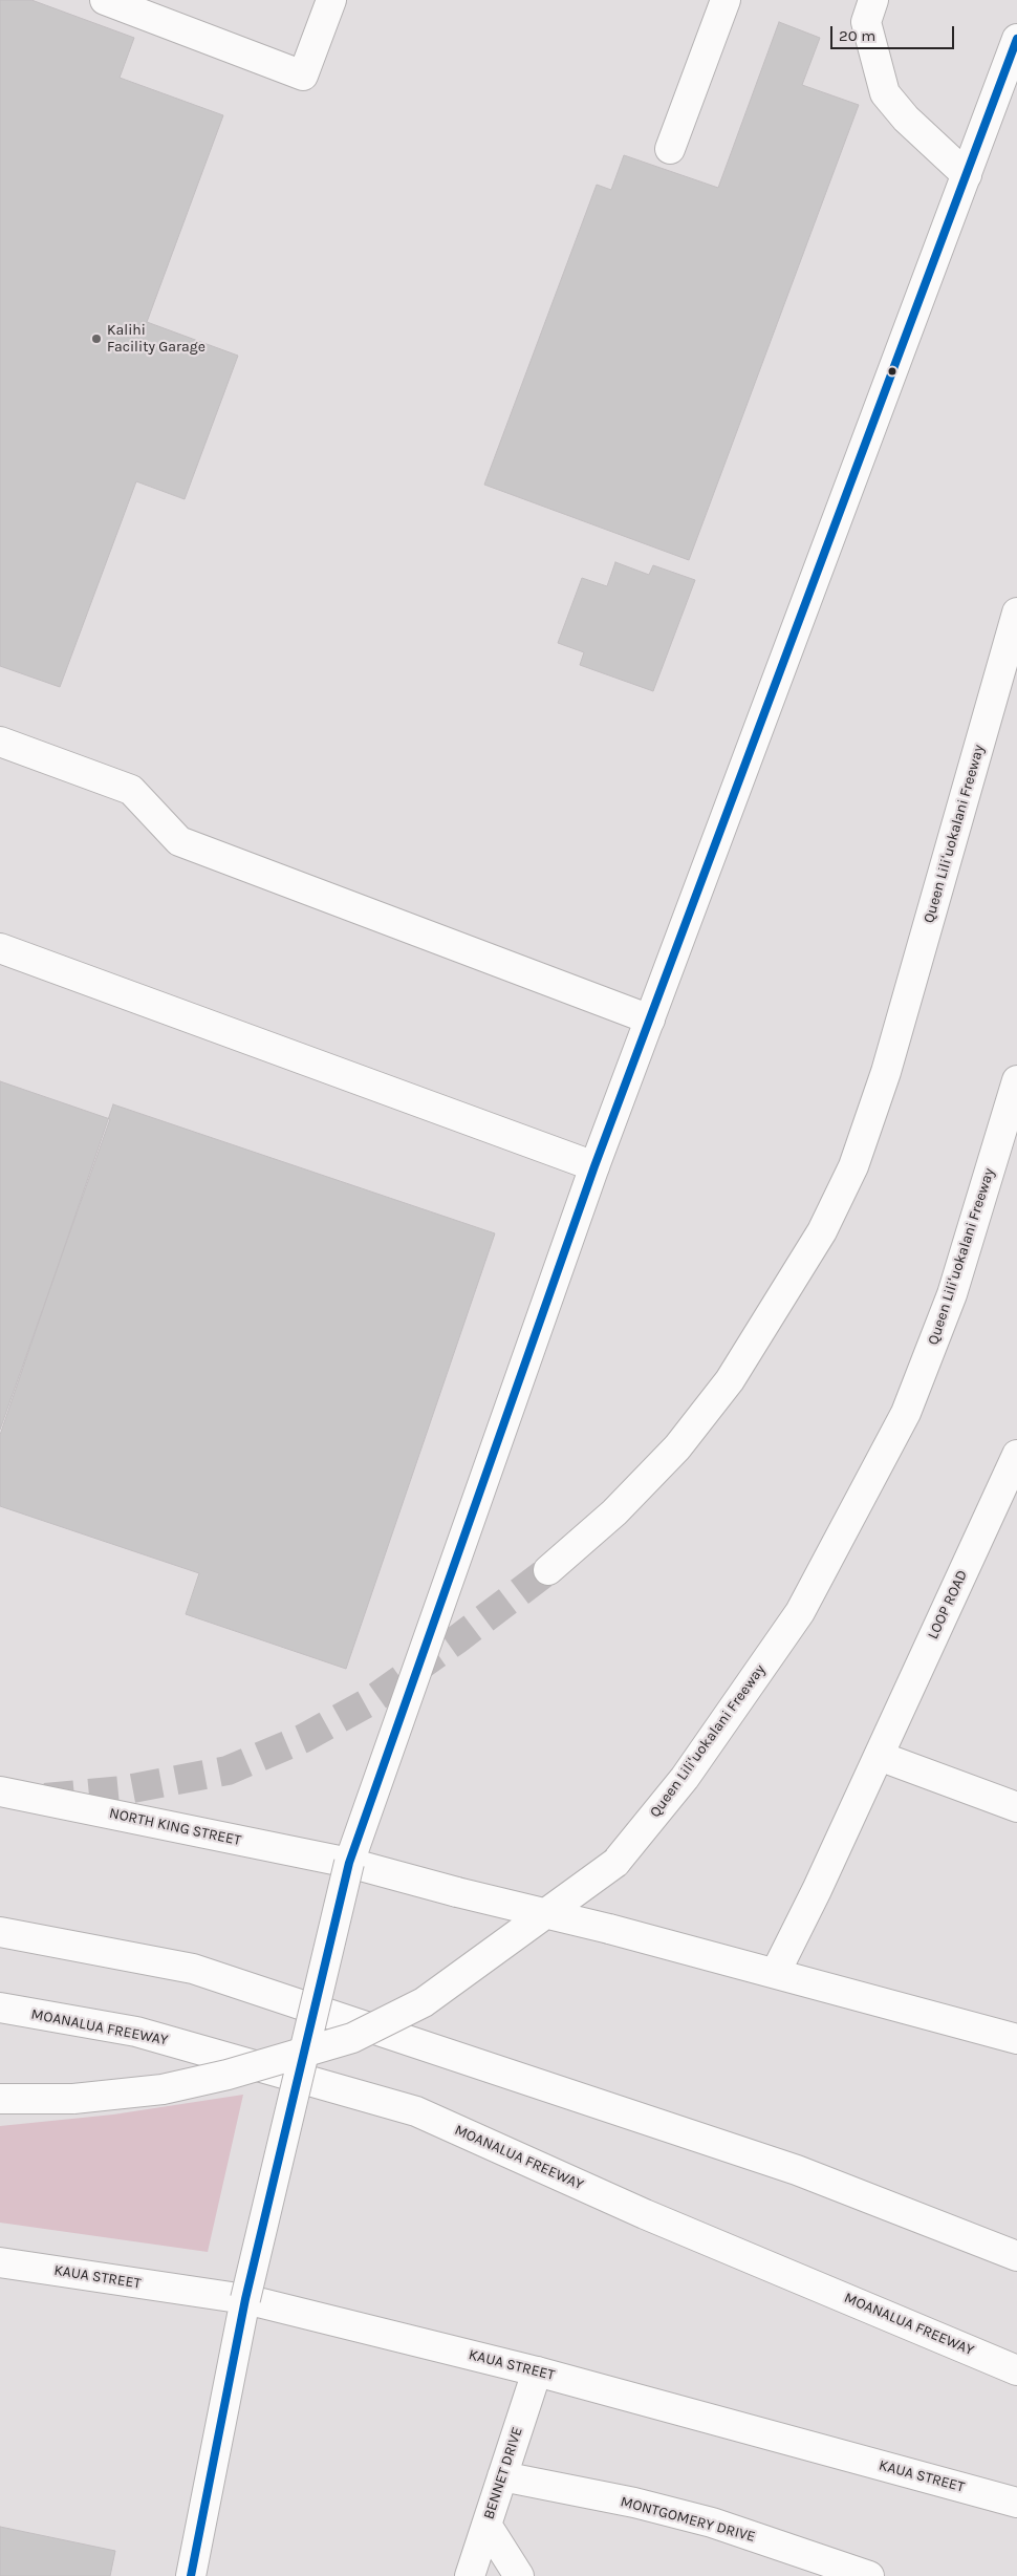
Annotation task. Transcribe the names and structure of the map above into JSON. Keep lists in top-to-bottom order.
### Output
{
  "streets": {
    "main road": [
      "Queen Liliʻuokalani Freeway",
      "LOOP ROAD",
      "NORTH KING STREET",
      "MOANALUA FREEWAY",
      "KAUA STREET",
      "BENNET DRIVE",
      "MONTGOMERY DRIVE"
    ]
  },
  "crossings": [
    ["LOOP ROAD", "NORTH KING STREET"],
    ["KAUA STREET", "BENNET DRIVE"],
    ["BENNET DRIVE", "MONTGOMERY DRIVE"]
  ],
  "places": ["Kalihi Facility Garage"],
  "scale_bar": "20 m"
}
